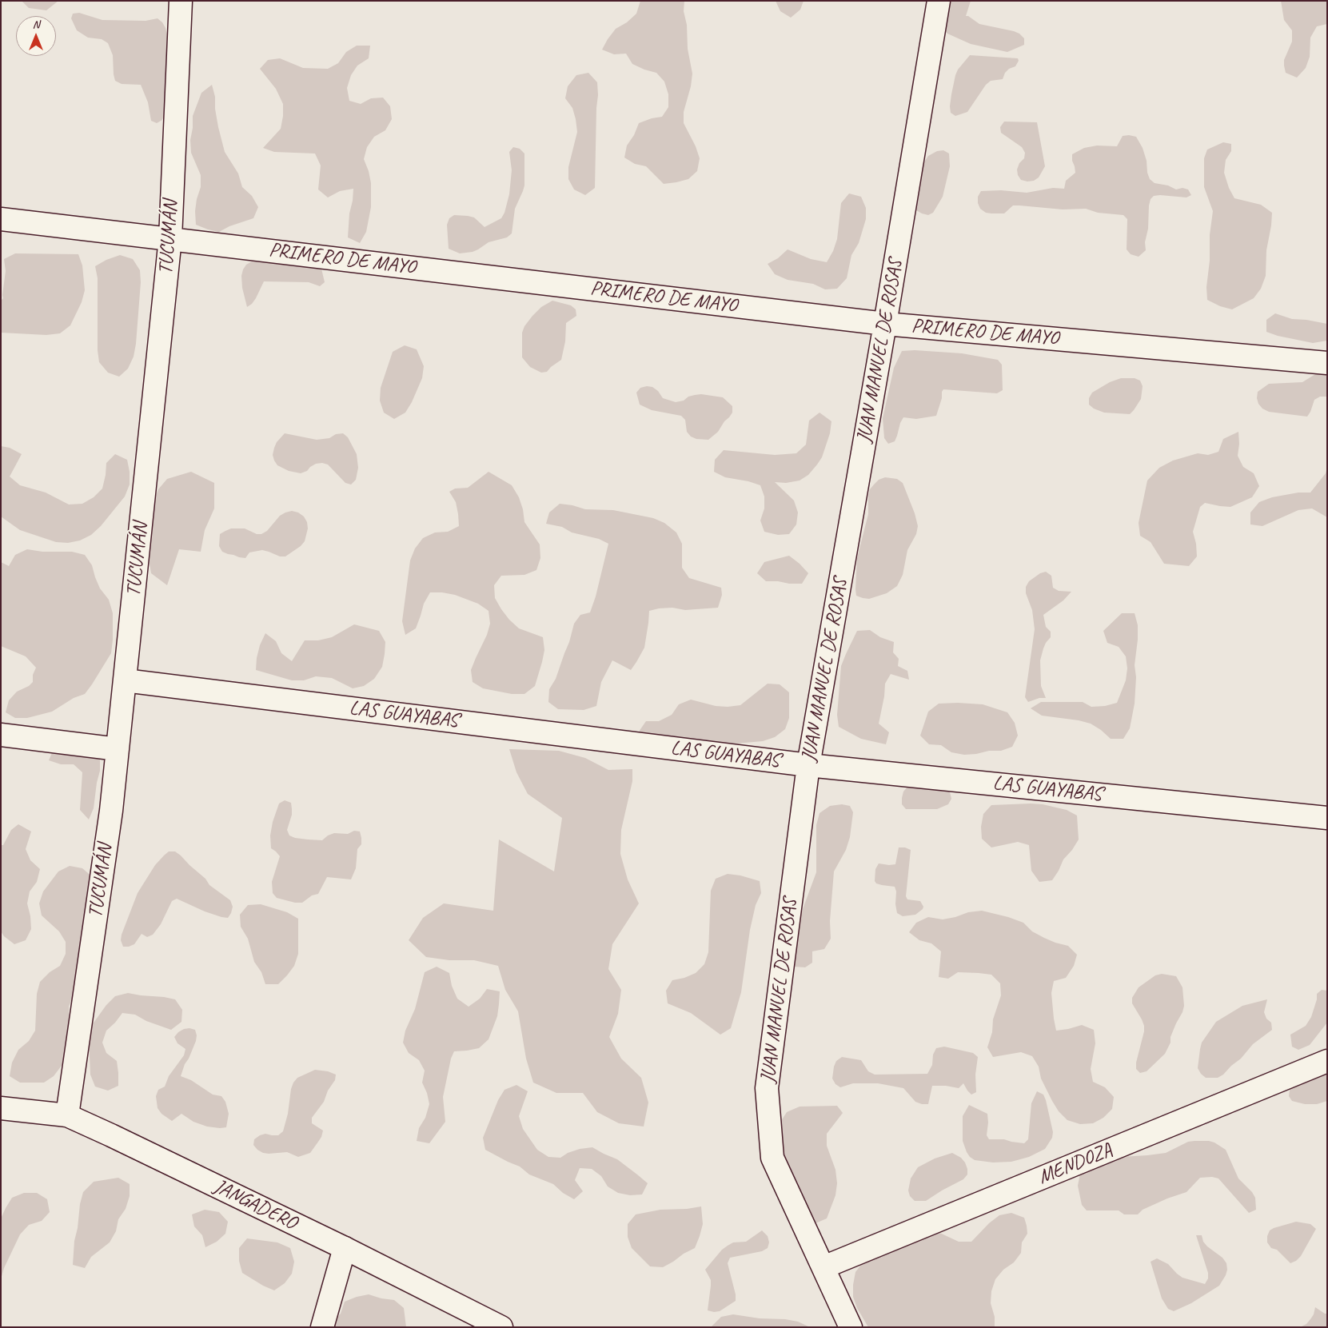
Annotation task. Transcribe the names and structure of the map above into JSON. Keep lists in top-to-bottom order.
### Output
{
  "streets": {
    "street": [
      "TUCUMÁN",
      "PRIMERO DE MAYO",
      "JUAN MANUEL DE ROSAS",
      "LAS GUAYABAS",
      "MENDOZA",
      "JANGADERO"
    ]
  },
  "crossings": [
    ["TUCUMÁN", "PRIMERO DE MAYO"],
    ["TUCUMÁN", "LAS GUAYABAS"],
    ["TUCUMÁN", "JANGADERO"],
    ["PRIMERO DE MAYO", "JUAN MANUEL DE ROSAS"],
    ["JUAN MANUEL DE ROSAS", "LAS GUAYABAS"],
    ["JUAN MANUEL DE ROSAS", "MENDOZA"]
  ],
  "north": "top"
}
